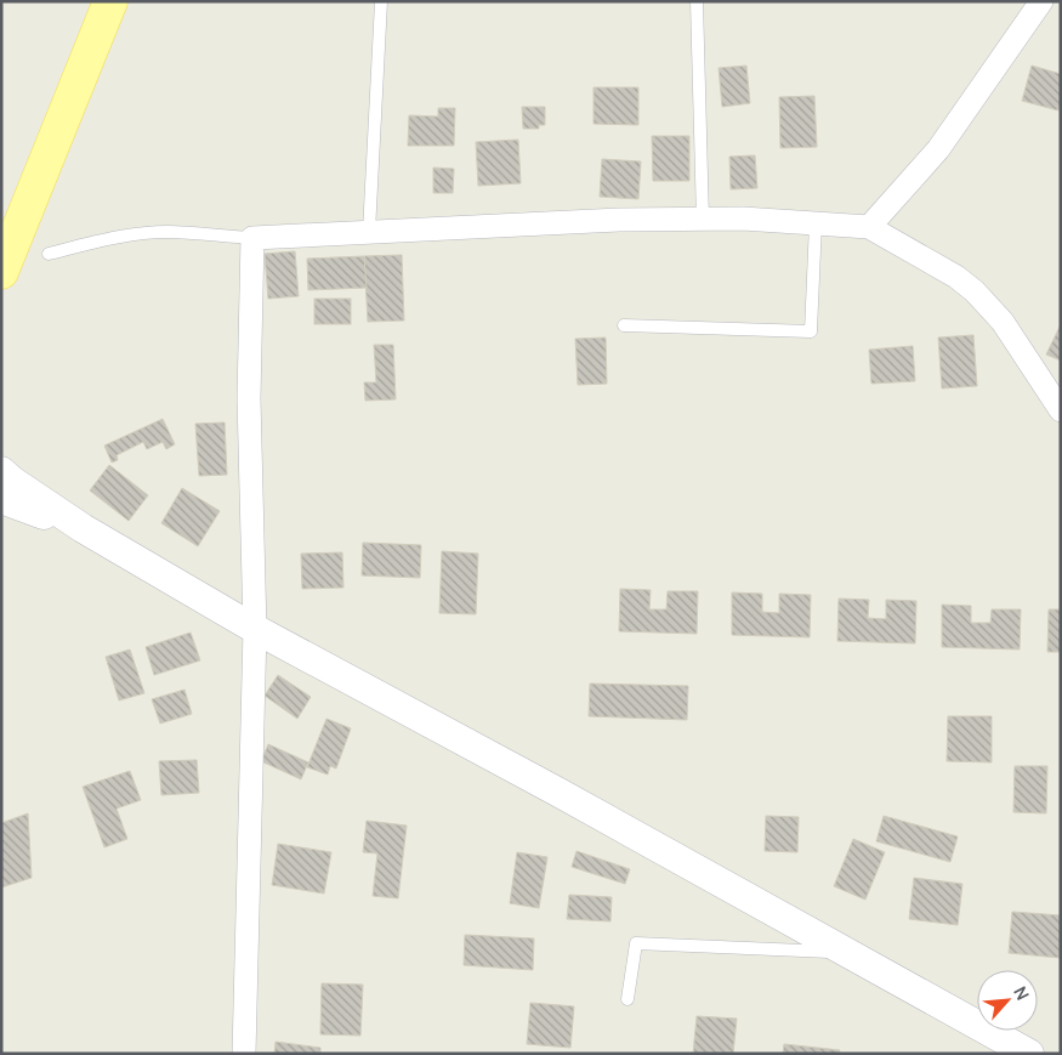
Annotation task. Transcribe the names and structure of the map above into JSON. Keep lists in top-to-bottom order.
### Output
{
  "north": "top right"
}
